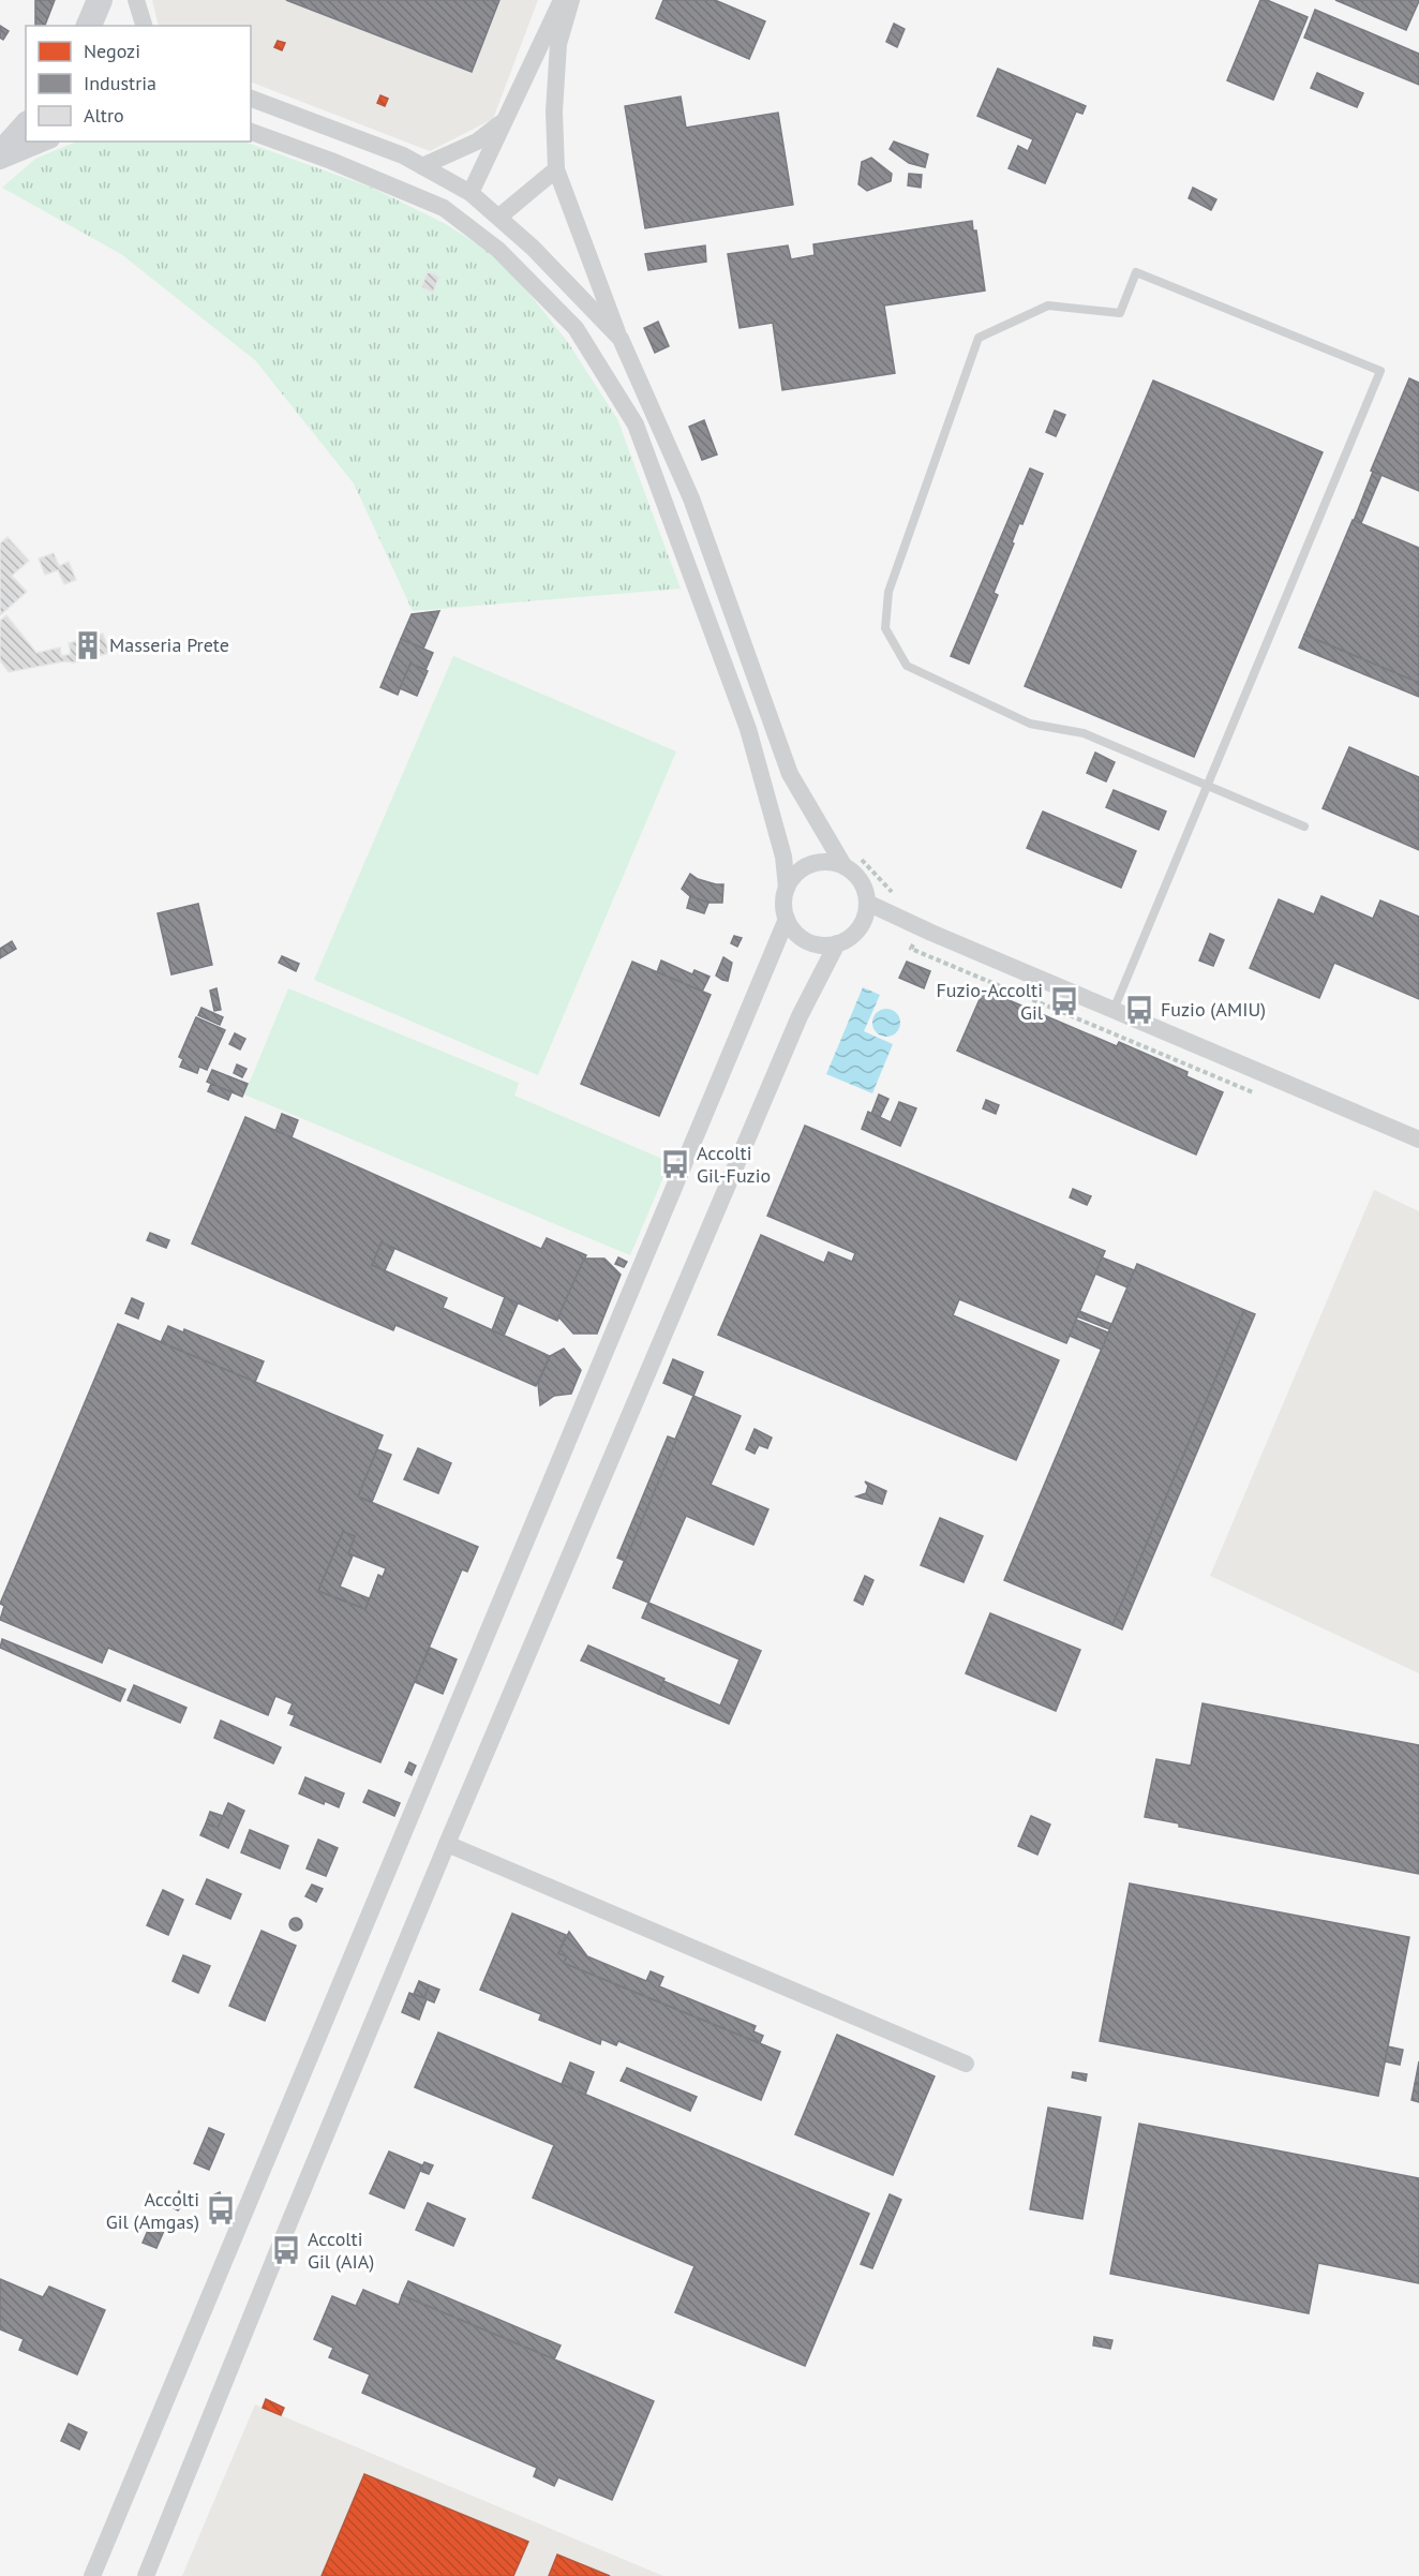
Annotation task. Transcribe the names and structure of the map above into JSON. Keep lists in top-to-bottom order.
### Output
{
  "places": {
    "building": ["Masseria Prete"],
    "bus stop": [
      "Fuzio-Accolti Gil",
      "Fuzio (AMIU)",
      "Accolti Gil-Fuzio",
      "Accolti Gil (Amgas)",
      "Accolti Gil (AIA)"
    ]
  },
  "legend": ["Negozi", "Industria", "Altro"]
}
